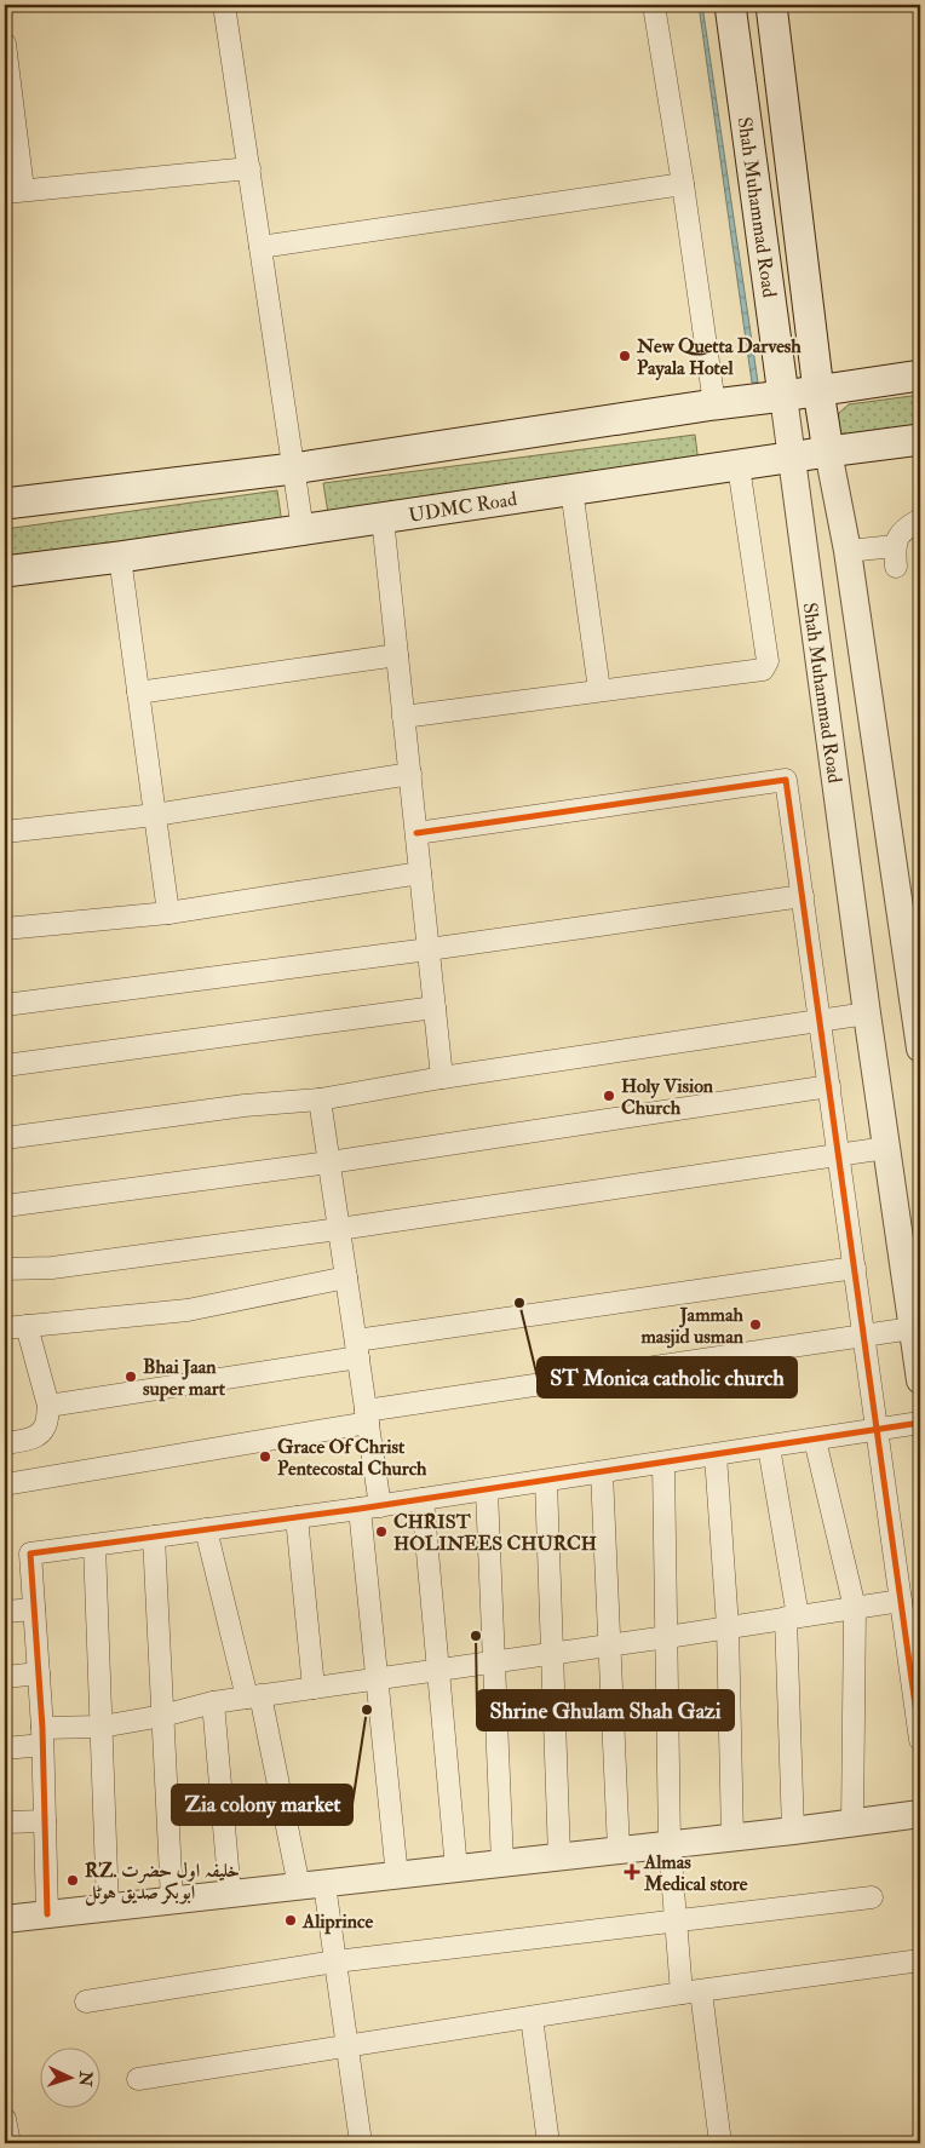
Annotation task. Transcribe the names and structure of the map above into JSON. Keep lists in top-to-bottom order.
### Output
{
  "streets": {
    "main road": ["Shah Muhammad Road", "UDMC Road"]
  },
  "crossings": [
    ["Shah Muhammad Road", "UDMC Road"]
  ],
  "places": {
    "other": [
      "New Quetta Darvesh Payala Hotel",
      "Holy Vision Church",
      "ST Monica catholic church",
      "Jammah masjid usman",
      "Bhai Jaan super mart",
      "Grace Of Christ Pentecostal Church",
      "CHRIST HOLINEES CHURCH",
      "Shrine Ghulam Shah Gazi",
      "Zia colony market",
      "RZ. خلیفہ اول حضرت ابوبکر صدیق ہوٹل",
      "Aliprince"
    ],
    "health": ["Almas Medical store"]
  },
  "north": "right"
}
